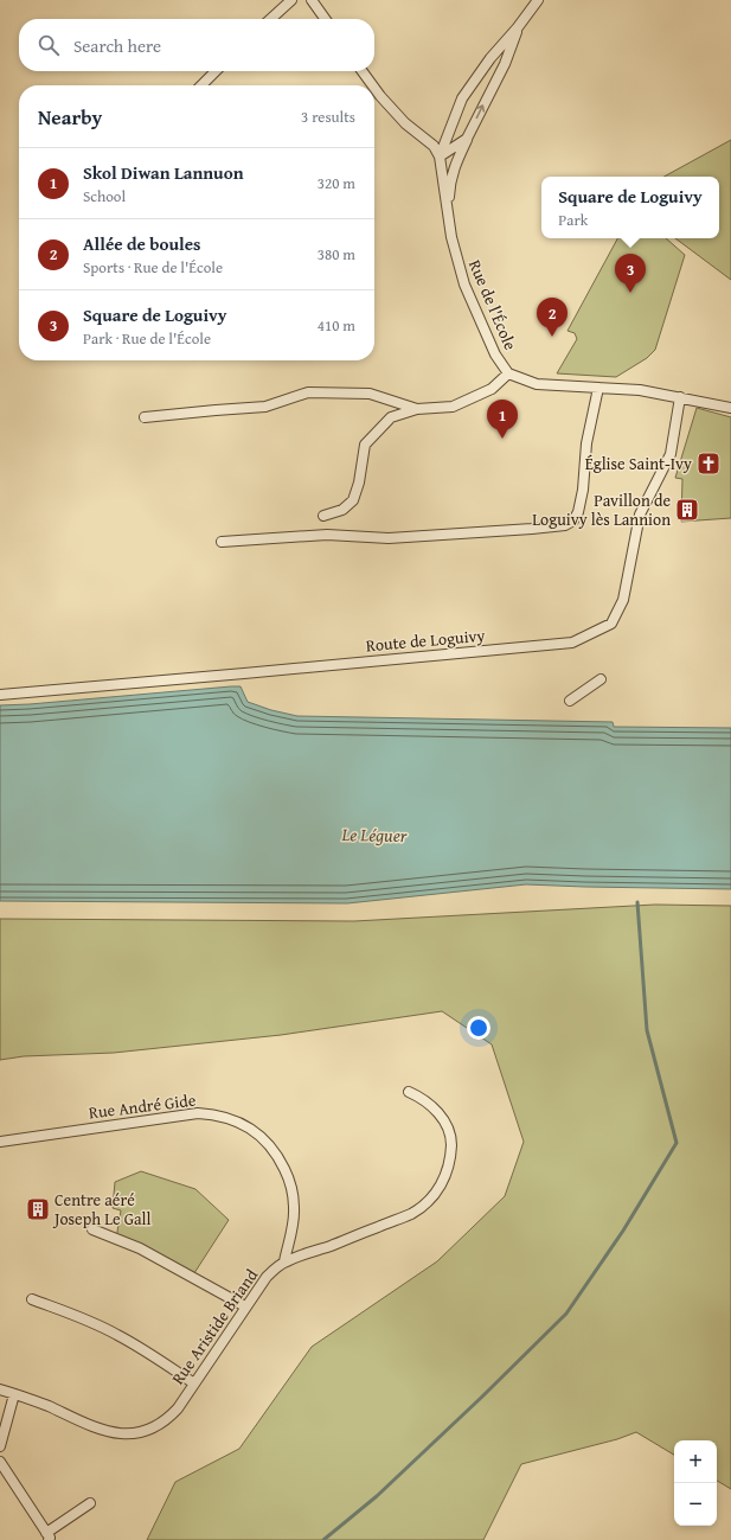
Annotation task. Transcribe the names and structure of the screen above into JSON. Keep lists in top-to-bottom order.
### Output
{
  "streets": {
    "street": [
      "Rue de l'École",
      "Route de Loguivy",
      "Rue André Gide",
      "Rue Aristide Briand"
    ]
  },
  "crossings": [
    ["Rue de l'École", "Route de Loguivy"],
    ["Rue André Gide", "Rue Aristide Briand"]
  ],
  "water": ["Le Léguer"],
  "places": {
    "church": ["Église Saint-Ivy"],
    "building": ["Pavillon de Loguivy lès Lannion", "Centre aéré Joseph Le Gall"]
  },
  "page": {
    "search": "Search here",
    "heading": ["Nearby", "3 results"],
    "list": [
      {
        "mark": "1",
        "name": "Skol Diwan Lannuon",
        "note": "School",
        "value": "320 m"
      },
      {
        "mark": "2",
        "name": "Allée de boules",
        "note": "Sports · Rue de l'École",
        "value": "380 m"
      },
      {
        "mark": "3",
        "name": "Square de Loguivy",
        "note": "Park · Rue de l'École",
        "value": "410 m"
      }
    ],
    "popup": ["Square de Loguivy", "Park"],
    "pins": ["3", "2", "1"],
    "map_buttons": ["+", "−"]
  }
}
